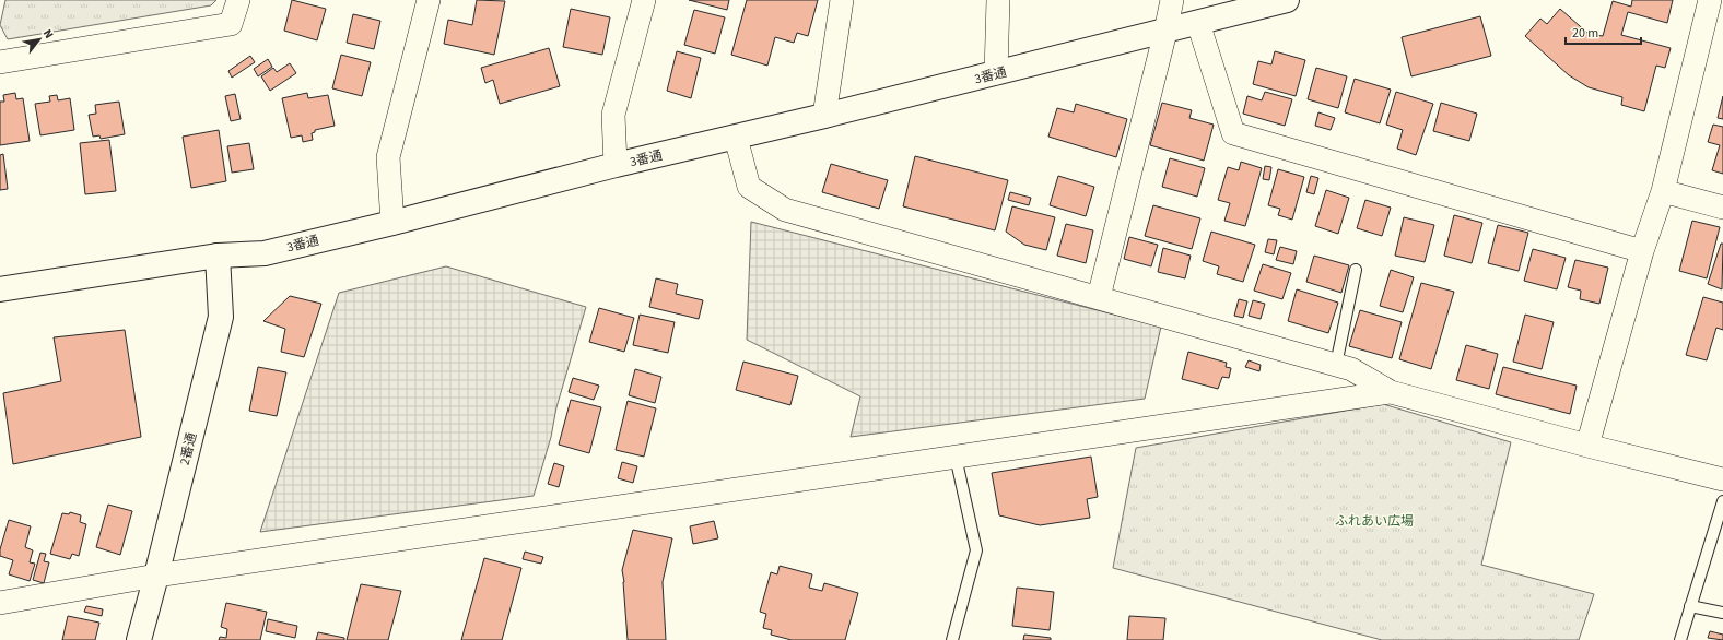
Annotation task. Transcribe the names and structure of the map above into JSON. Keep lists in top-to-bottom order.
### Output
{
  "streets": {
    "main road": ["3番通", "2番通"]
  },
  "crossings": [
    ["3番通", "2番通"]
  ],
  "parks": ["ふれあい広場"],
  "scale_bar": "20 m",
  "north": "top right"
}
